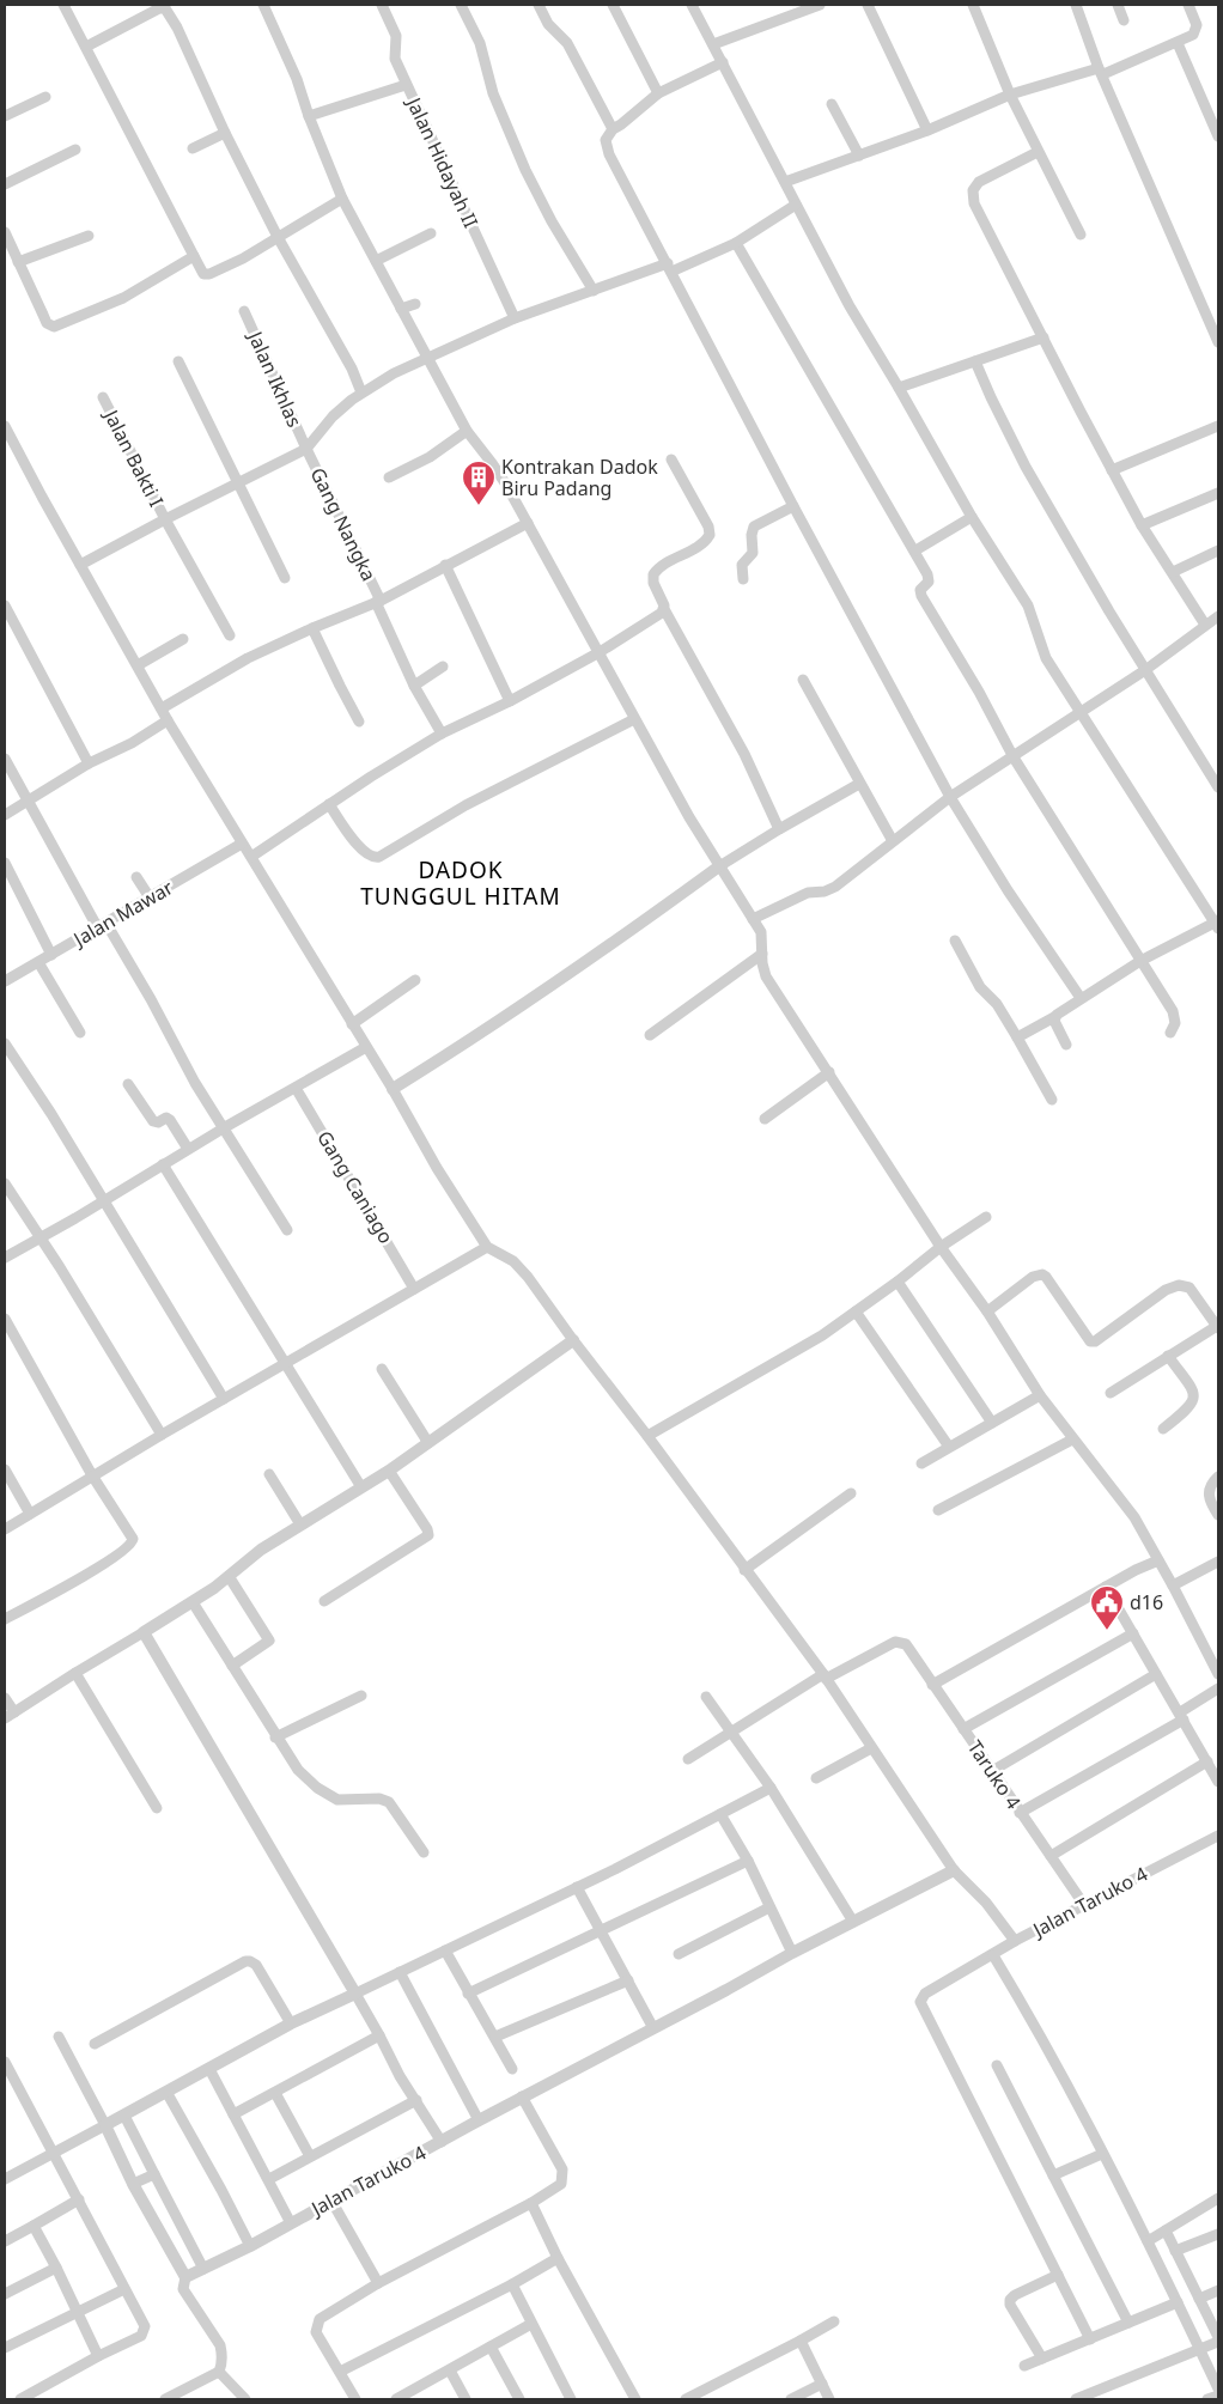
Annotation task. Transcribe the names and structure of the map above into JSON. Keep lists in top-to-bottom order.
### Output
{
  "streets": {
    "street": [
      "Jalan Hidayah II",
      "Jalan Ikhlas",
      "Jalan Bakti I",
      "Gang Nangka",
      "Jalan Mawar",
      "Gang Caniago",
      "Taruko 4",
      "Jalan Taruko 4"
    ]
  },
  "crossings": [
    ["Jalan Ikhlas", "Gang Nangka"],
    ["Taruko 4", "Jalan Taruko 4"]
  ],
  "districts": ["DADOK TUNGGUL HITAM"],
  "places": {
    "building": ["Kontrakan Dadok Biru Padang"],
    "public building": ["d16"]
  }
}
